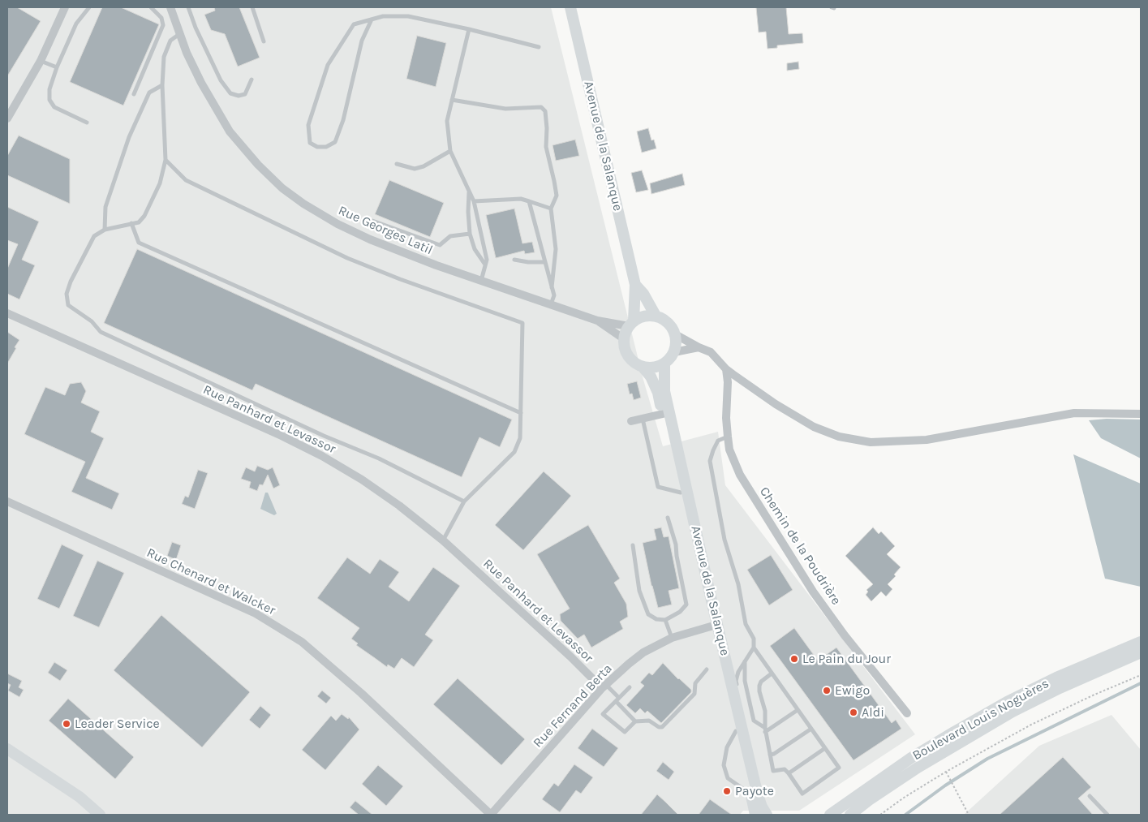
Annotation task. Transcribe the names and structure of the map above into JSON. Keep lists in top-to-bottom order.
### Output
{
  "streets": {
    "main road": ["Avenue de la Salanque", "Boulevard Louis Noguères"],
    "street": [
      "Rue Georges Latil",
      "Rue Panhard et Levassor",
      "Chemin de la Poudrière",
      "Rue Chenard et Walcker",
      "Rue Fernand Berta"
    ]
  },
  "crossings": [
    ["Avenue de la Salanque", "Rue Georges Latil"],
    ["Avenue de la Salanque", "Rue Fernand Berta"],
    ["Rue Panhard et Levassor", "Rue Fernand Berta"],
    ["Rue Chenard et Walcker", "Rue Fernand Berta"]
  ],
  "places": [
    "Le Pain du Jour",
    "Ewigo",
    "Aldi",
    "Leader Service",
    "Payote"
  ]
}
